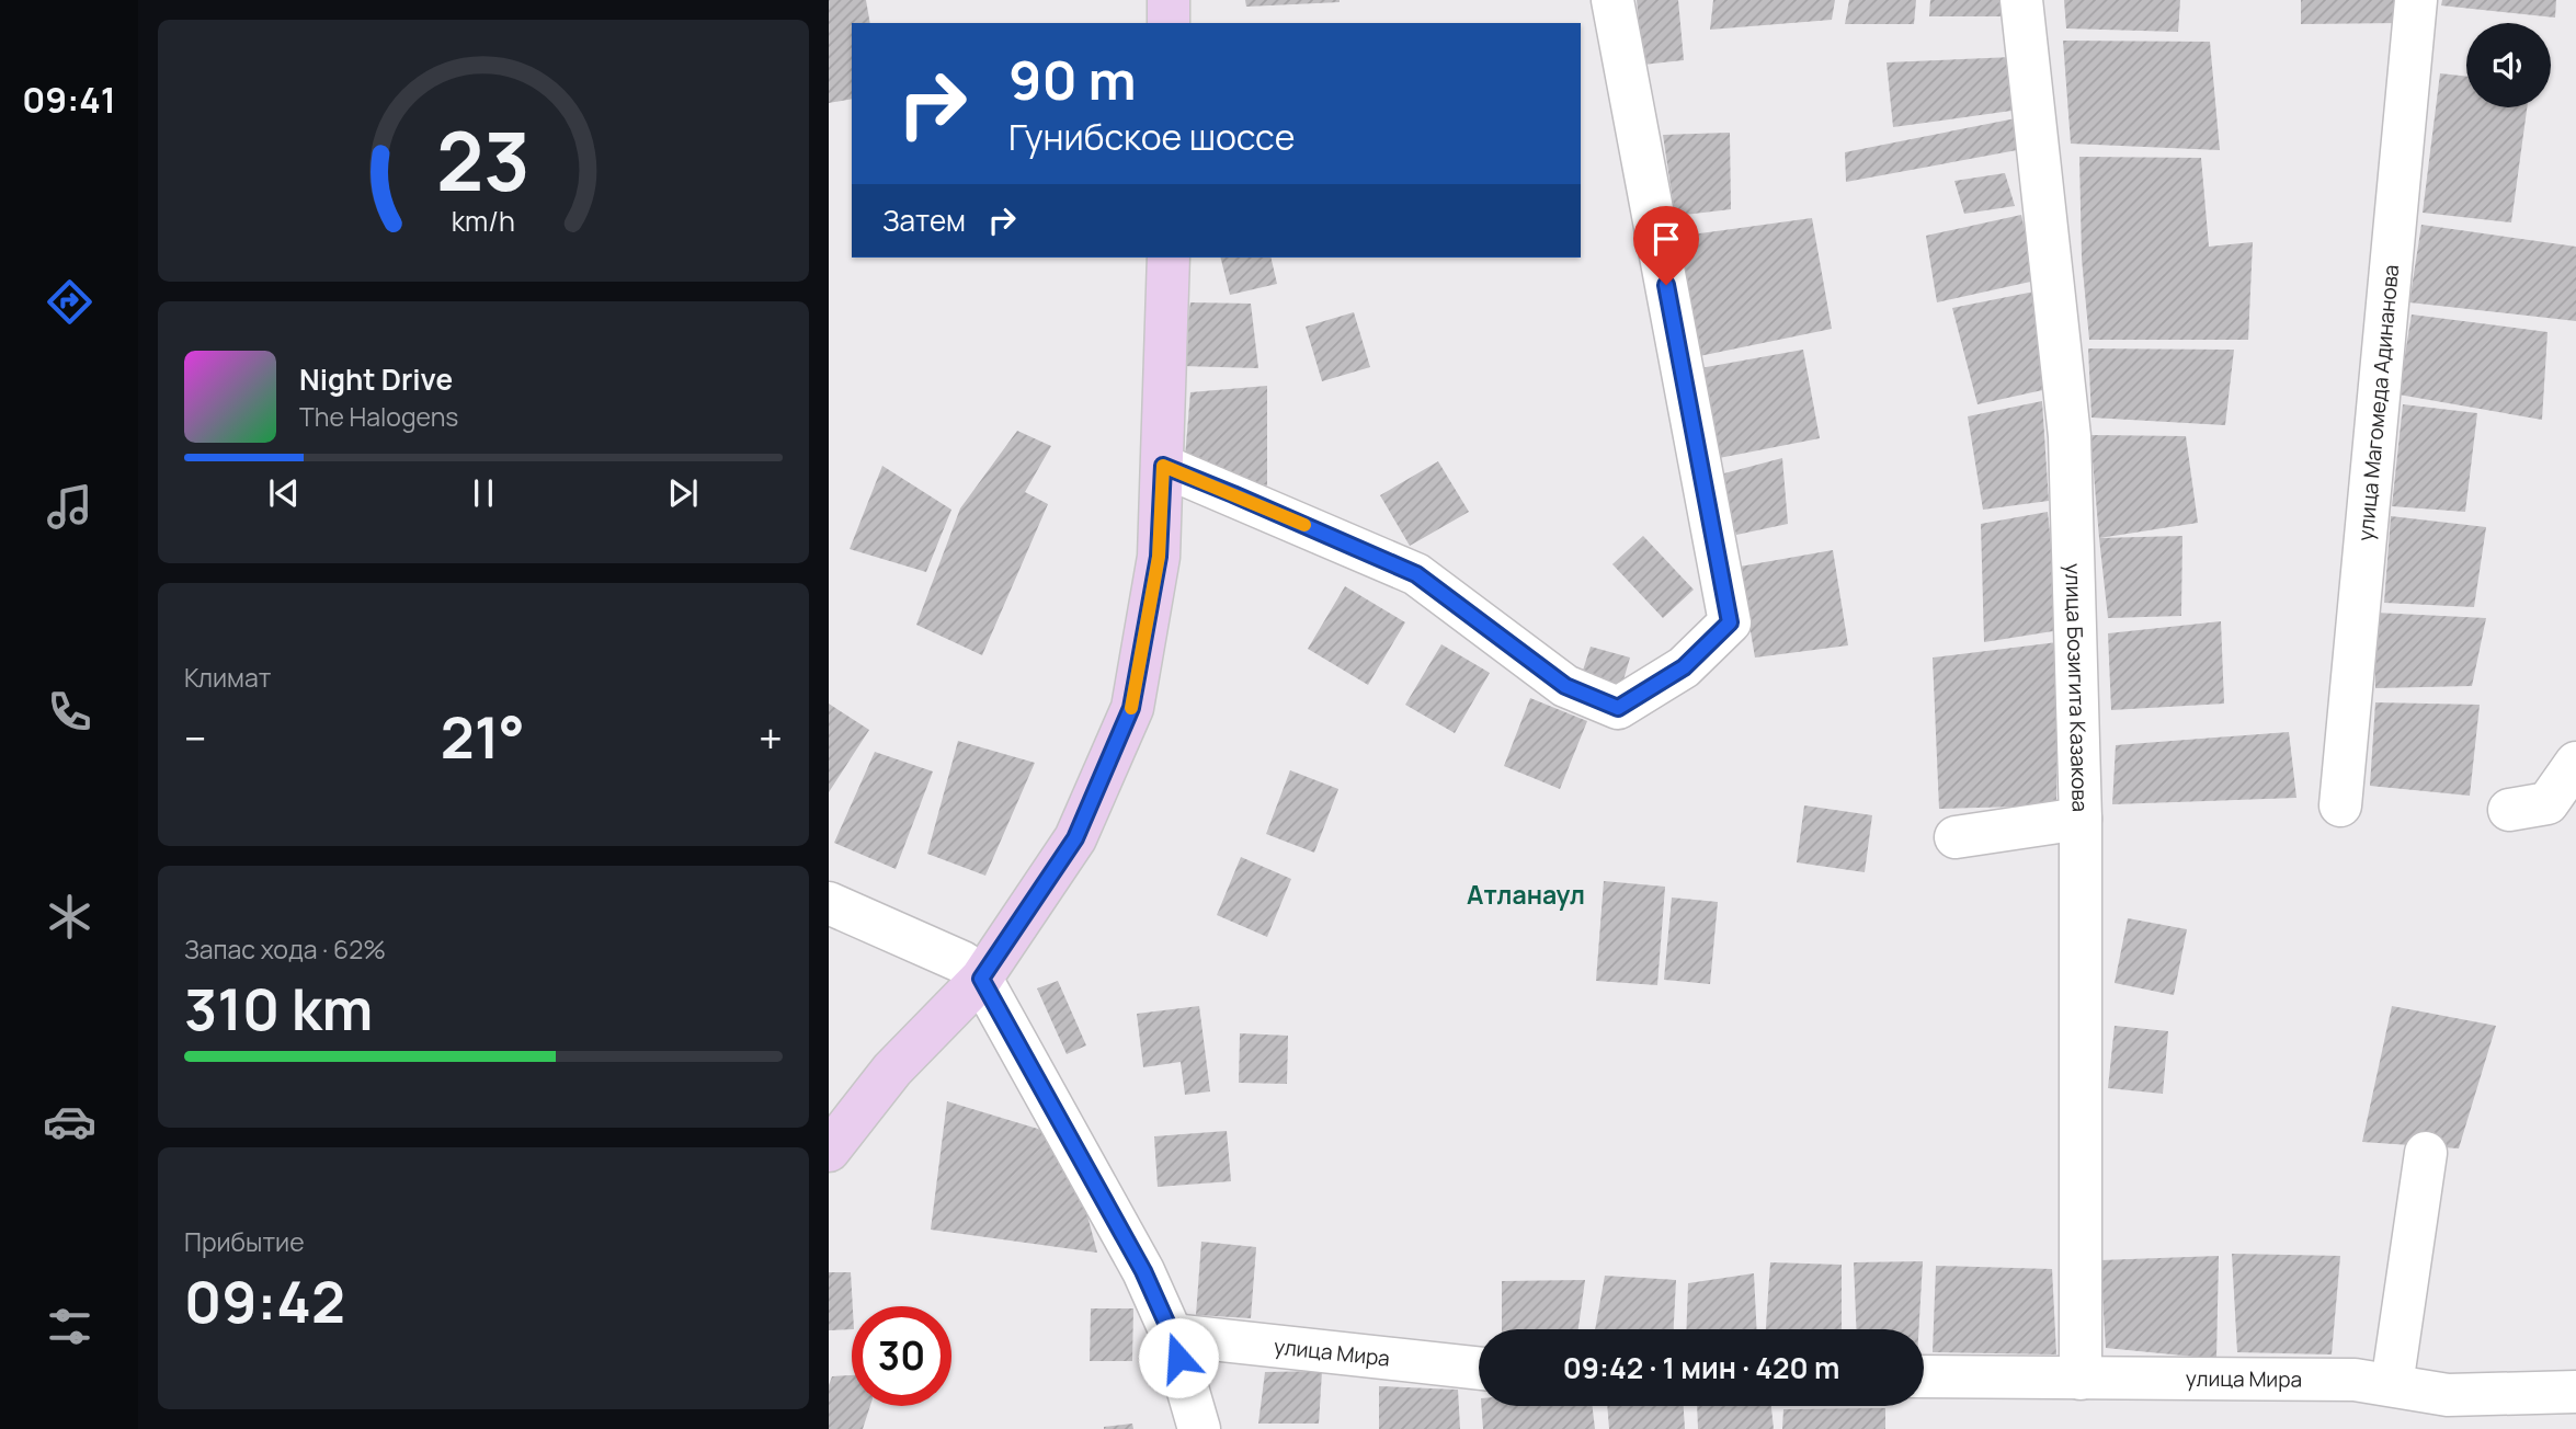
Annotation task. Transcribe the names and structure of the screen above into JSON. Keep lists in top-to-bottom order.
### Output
{
  "streets": {
    "street": ["улица Магомеда Адинанова", "улица Бозигита Казакова", "улица Мира"]
  },
  "crossings": [
    ["улица Бозигита Казакова", "улица Мира"]
  ],
  "districts": ["Атланаул"],
  "page": {
    "tabs": "09:41",
    "turn": ["90 m", "Гунибское шоссе"],
    "then": "Затем",
    "song": ["Night Drive", "The Halogens"],
    "tile": [
      "Климат",
      ["Запас хода · 62%", "310 km"],
      ["Прибытие", "09:42"]
    ],
    "heat": ["−", "21°", "+"],
    "limit": "30",
    "trip": "09:42 · 1 мин · 420 m",
    "gauge": ["23", "km/h"]
  }
}
